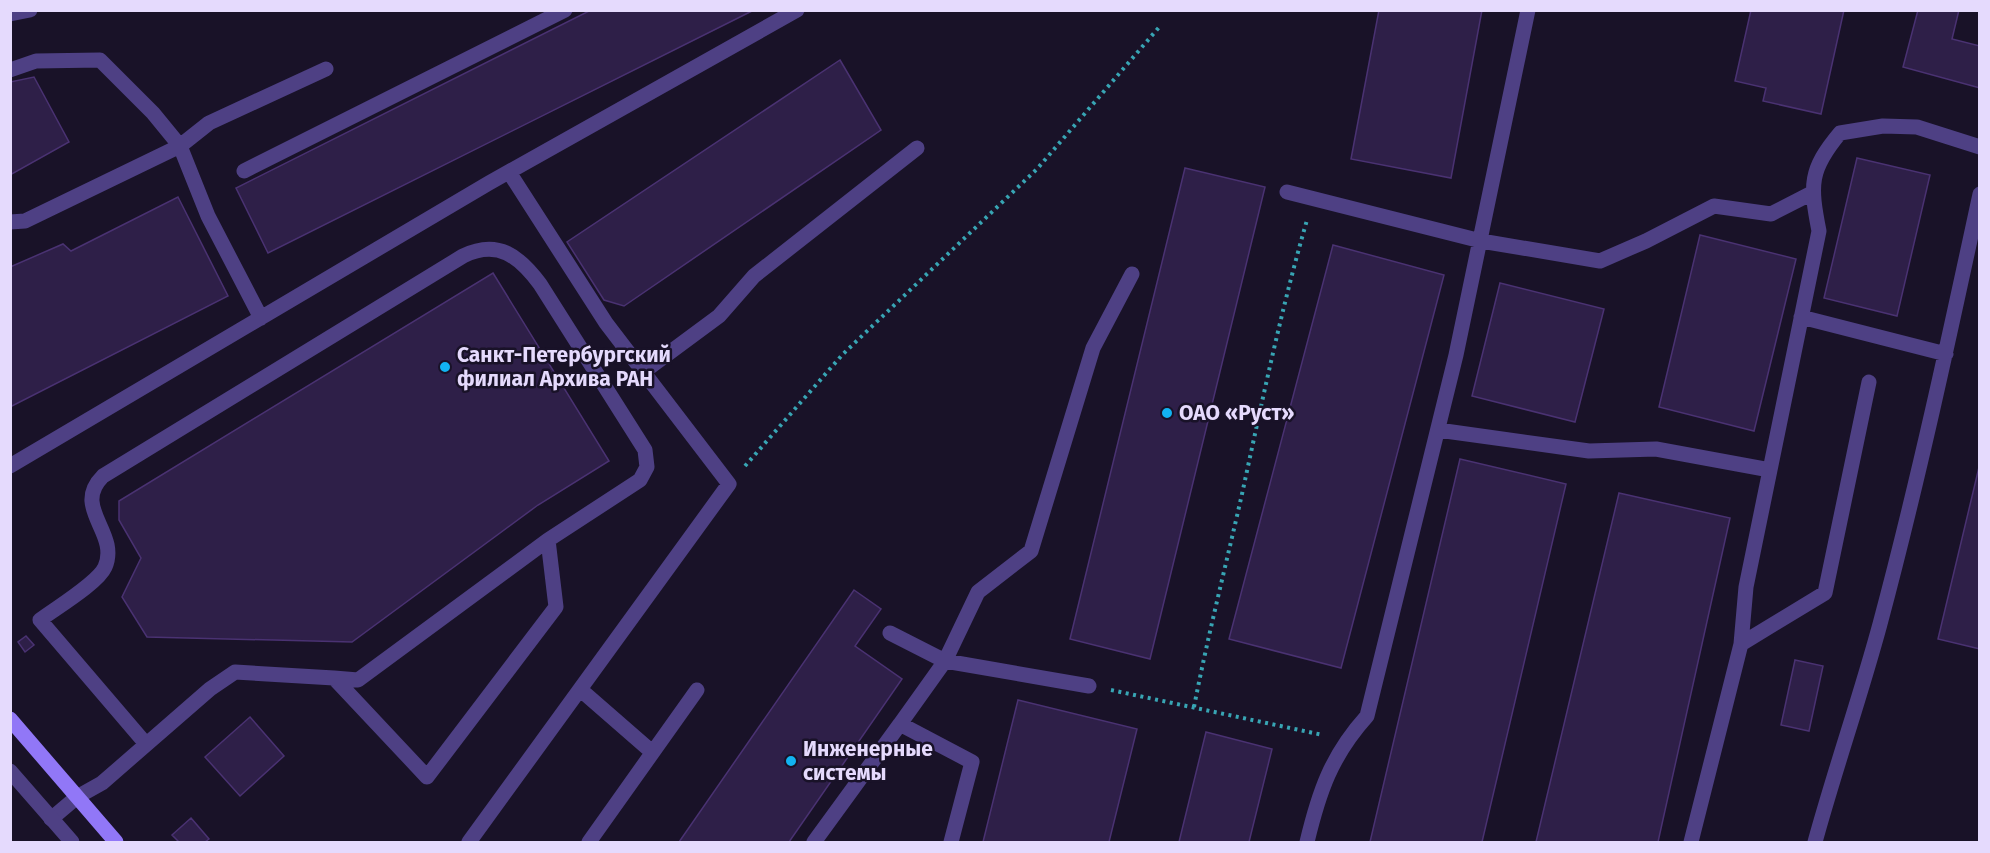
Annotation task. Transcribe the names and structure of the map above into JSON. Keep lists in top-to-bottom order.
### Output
{
  "places": ["Санкт-Петербургский филиал Архива РАН", "ОАО «Руст»", "Инженерные системы"]
}
